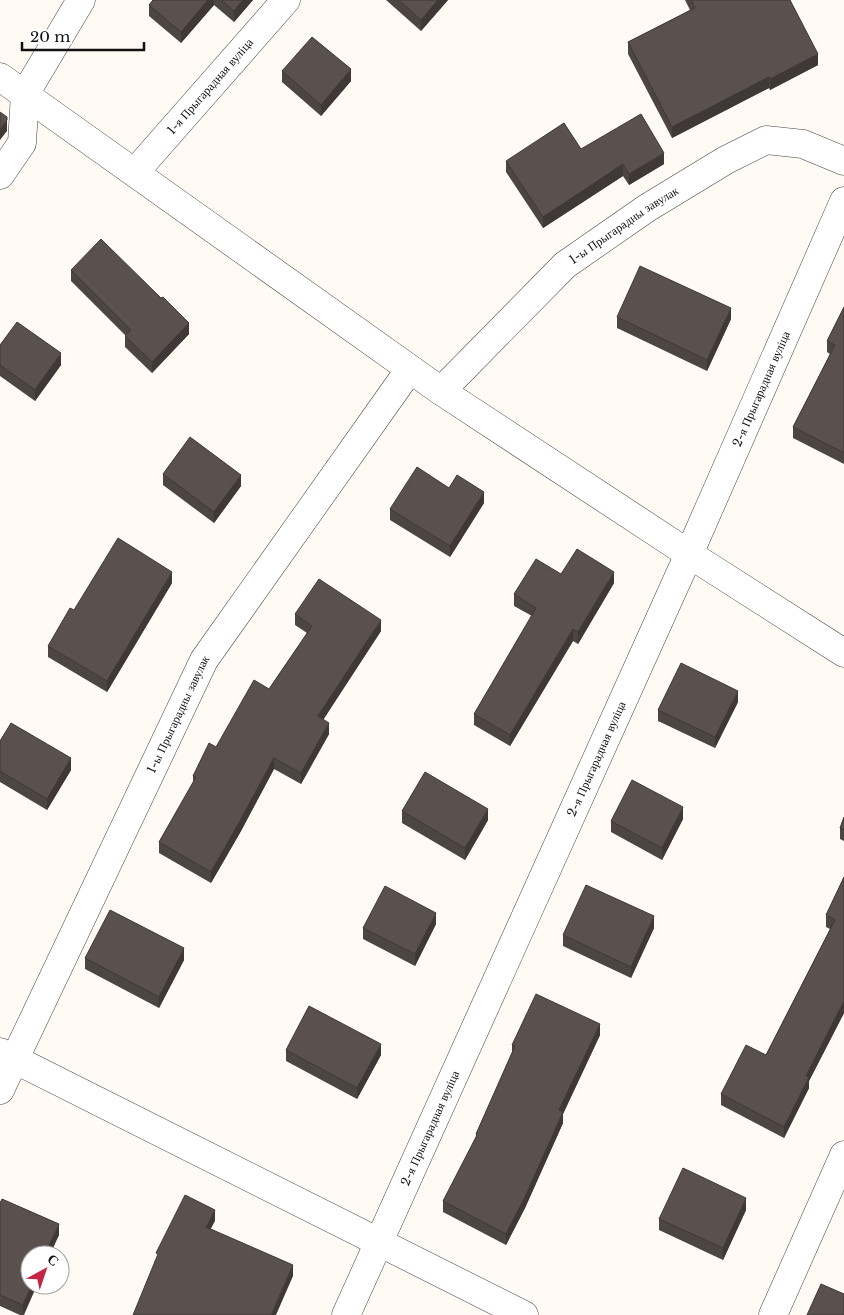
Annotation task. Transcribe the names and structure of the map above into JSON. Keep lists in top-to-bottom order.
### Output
{
  "streets": {
    "street": ["1-я Прыгарадная вуліца", "1-ы Прыгарадны завулак", "2-я Прыгарадная вуліца"]
  },
  "scale_bar": "20 m",
  "north": "top right"
}
